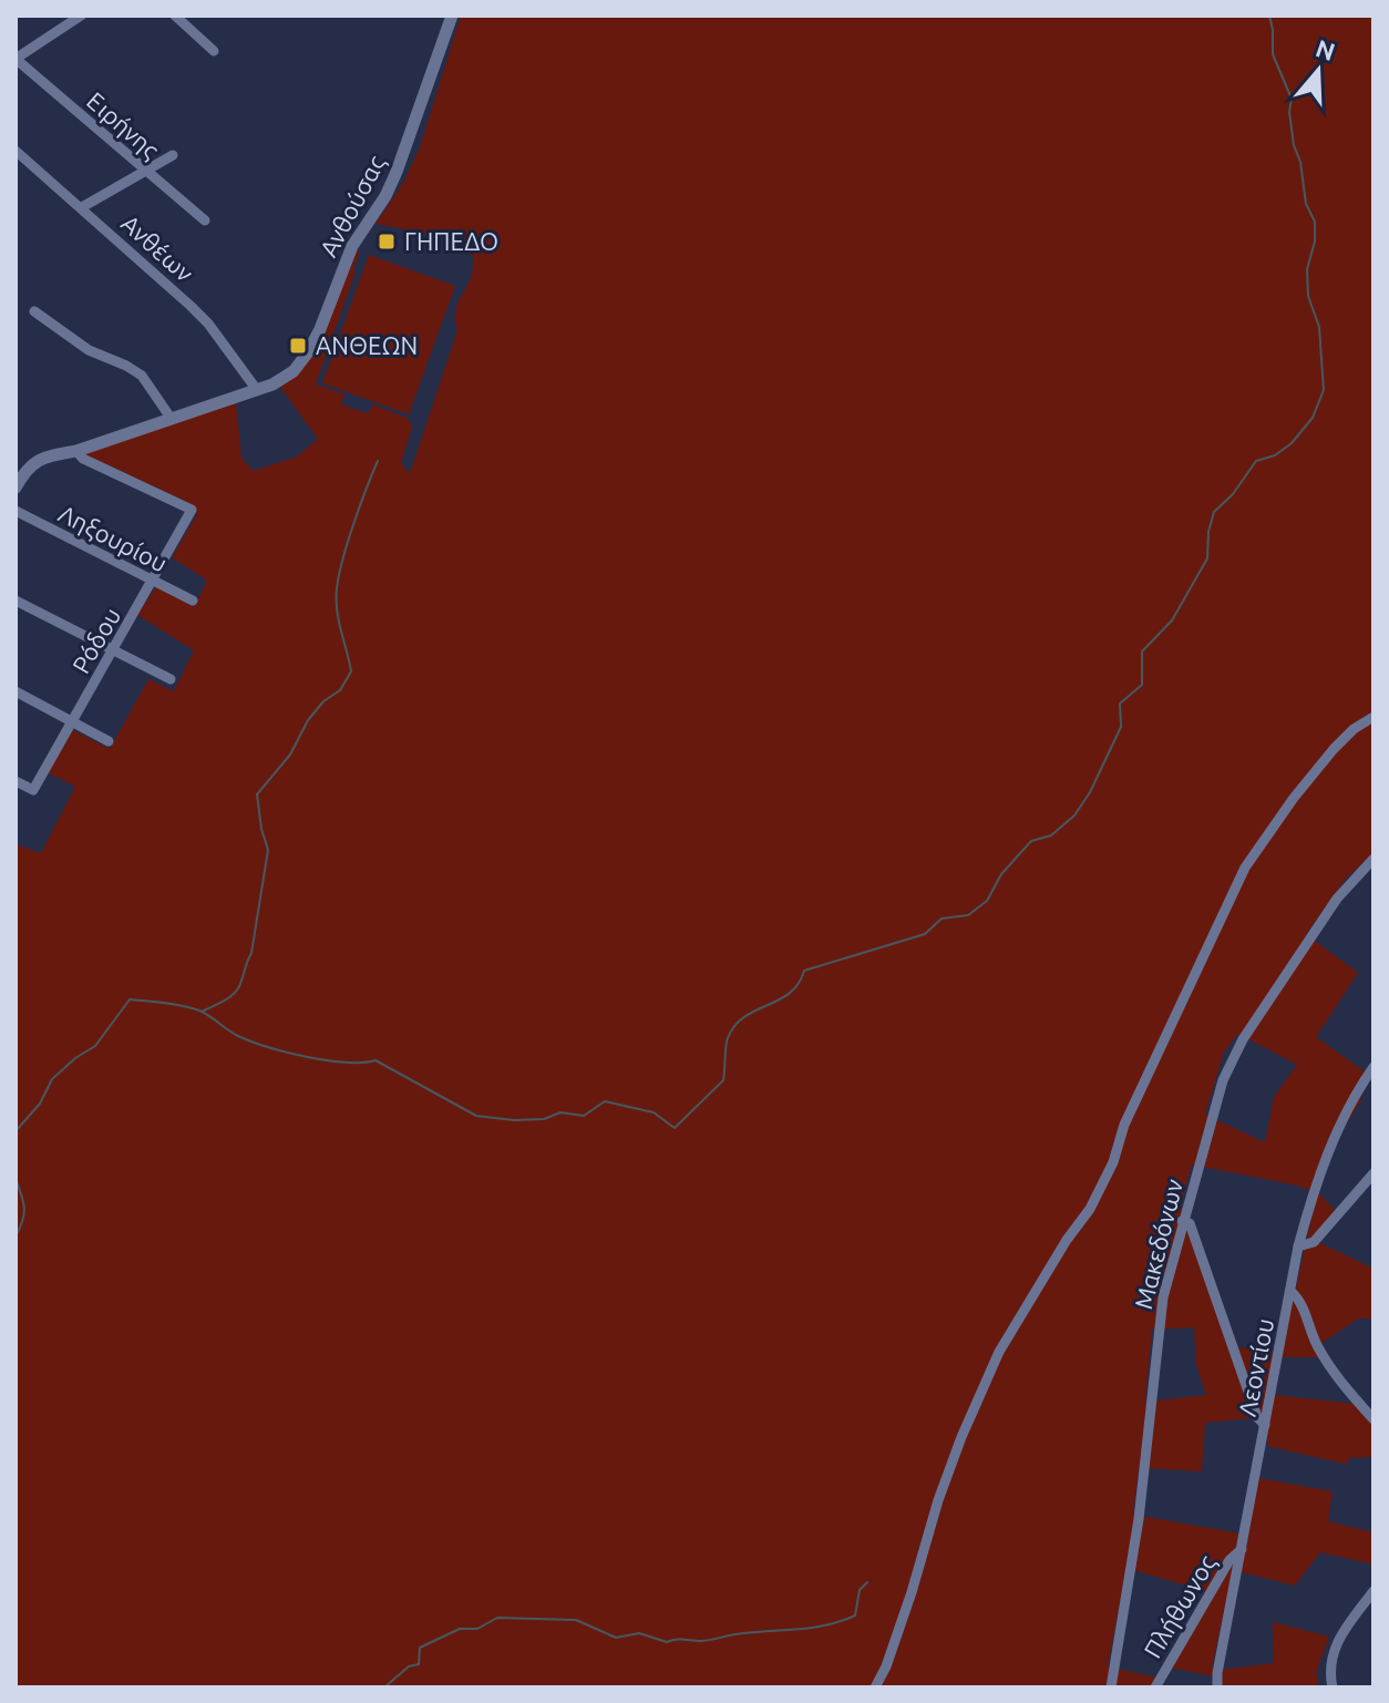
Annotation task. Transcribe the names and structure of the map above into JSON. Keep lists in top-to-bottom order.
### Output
{
  "streets": {
    "street": [
      "Ειρήνης",
      "Ανθούσας",
      "Ανθέων",
      "Ληξουρίου",
      "Ρόδου",
      "Μακεδόνων",
      "Λεοντίου",
      "Πλήθωνος"
    ]
  },
  "crossings": [
    ["Ανθούσας", "Ανθέων"],
    ["Ανθούσας", "Ρόδου"],
    ["Ληξουρίου", "Ρόδου"],
    ["Λεοντίου", "Πλήθωνος"]
  ],
  "places": {
    "transit": ["ΓΗΠΕΔΟ", "ΑΝΘΕΩΝ"]
  },
  "north": "top"
}
